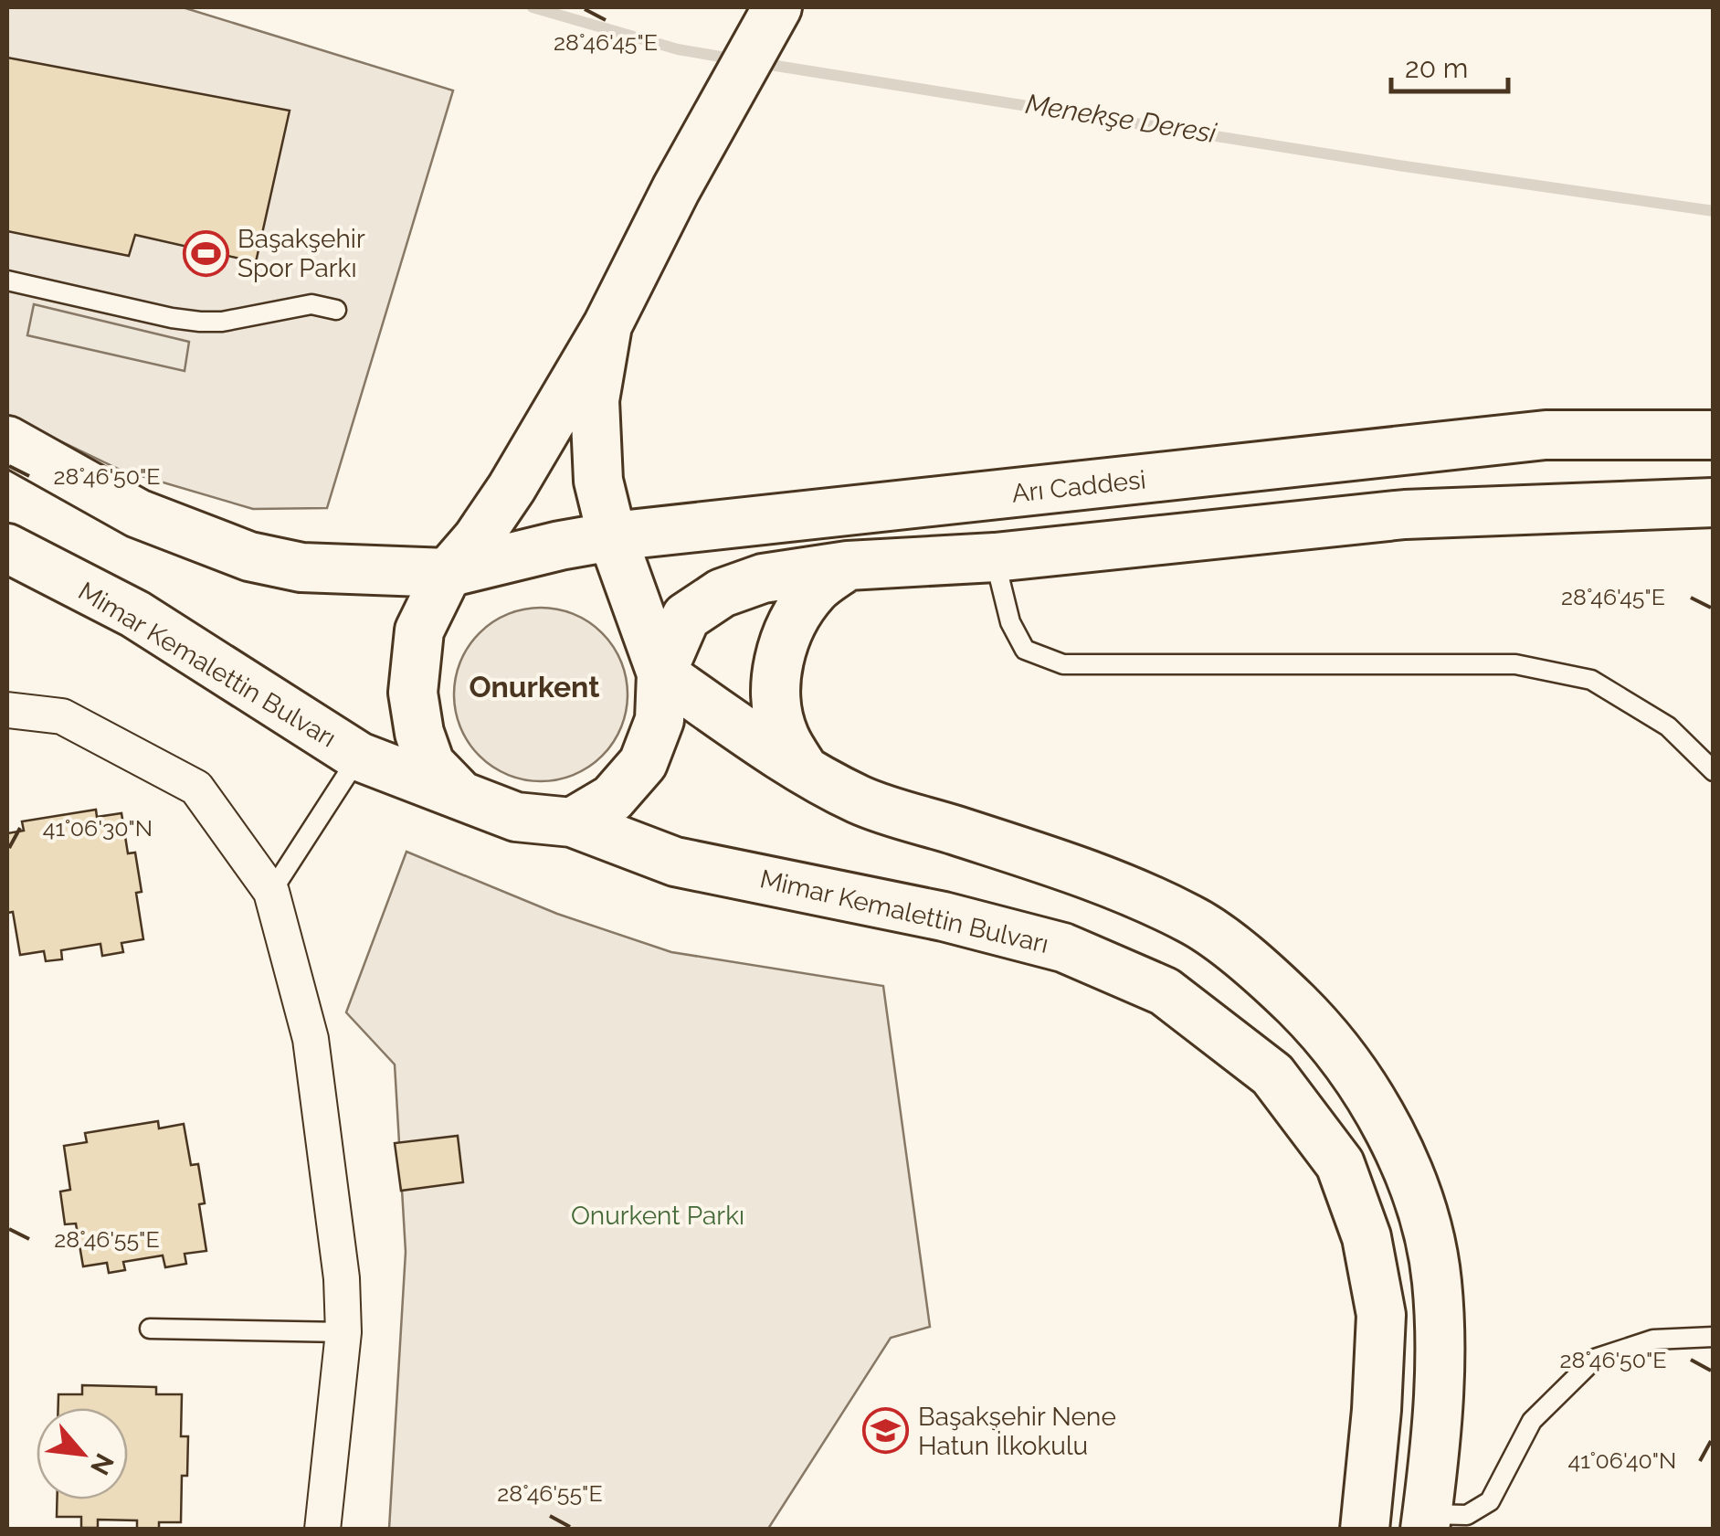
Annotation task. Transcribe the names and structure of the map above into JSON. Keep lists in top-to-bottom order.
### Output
{
  "streets": {
    "main road": ["Arı Caddesi", "Mimar Kemalettin Bulvarı"]
  },
  "crossings": [
    ["Arı Caddesi", "Mimar Kemalettin Bulvarı"]
  ],
  "districts": ["Onurkent"],
  "water": ["Menekşe Deresi"],
  "parks": ["Onurkent Parkı"],
  "places": {
    "sports": ["Başakşehir Spor Parkı"],
    "school or university": ["Başakşehir Nene Hatun İlkokulu"]
  },
  "scale_bar": "20 m",
  "north": "bottom right",
  "coordinates": [
    "28°46'45\"E",
    "28°46'50\"E",
    "41°06'30\"N",
    "28°46'55\"E",
    "41°06'40\"N"
  ]
}
